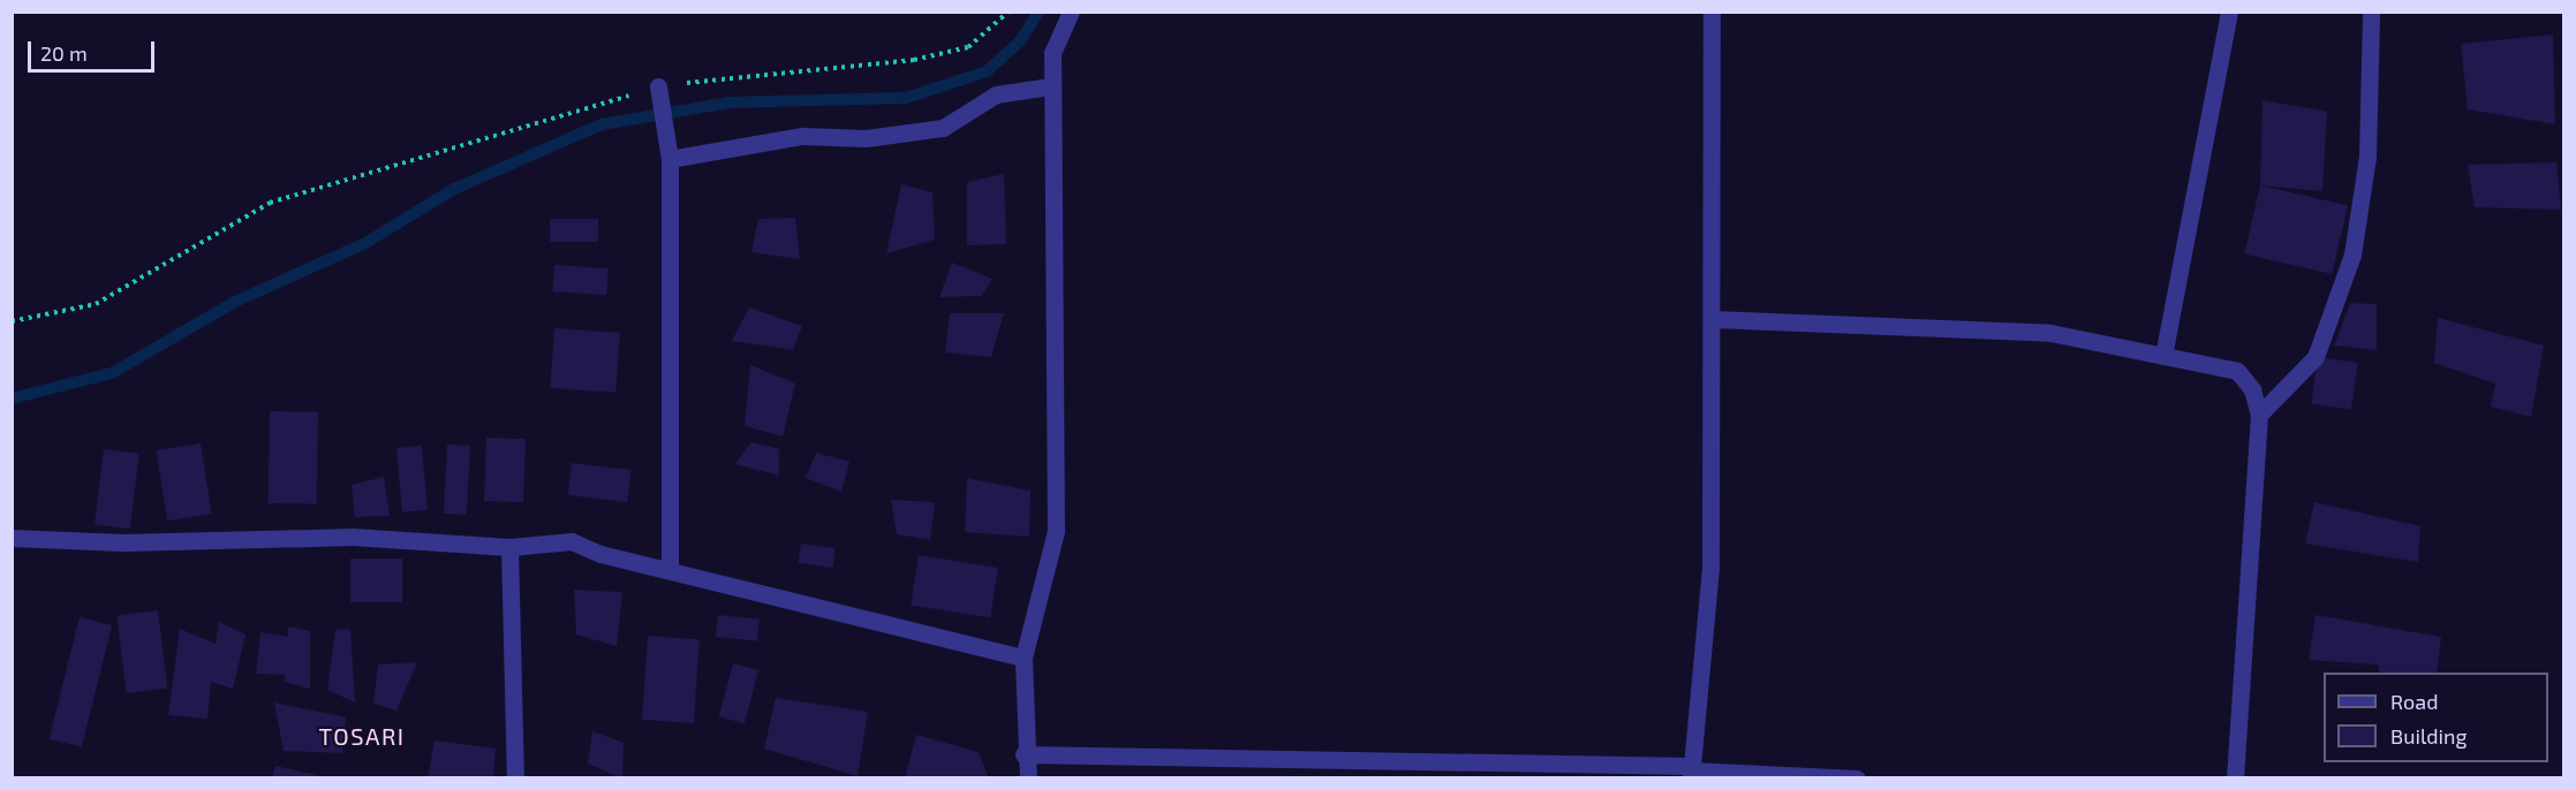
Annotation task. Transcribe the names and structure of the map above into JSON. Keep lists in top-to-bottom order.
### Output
{
  "districts": ["TOSARI"],
  "legend": ["Road", "Building"],
  "scale_bar": "20 m"
}
